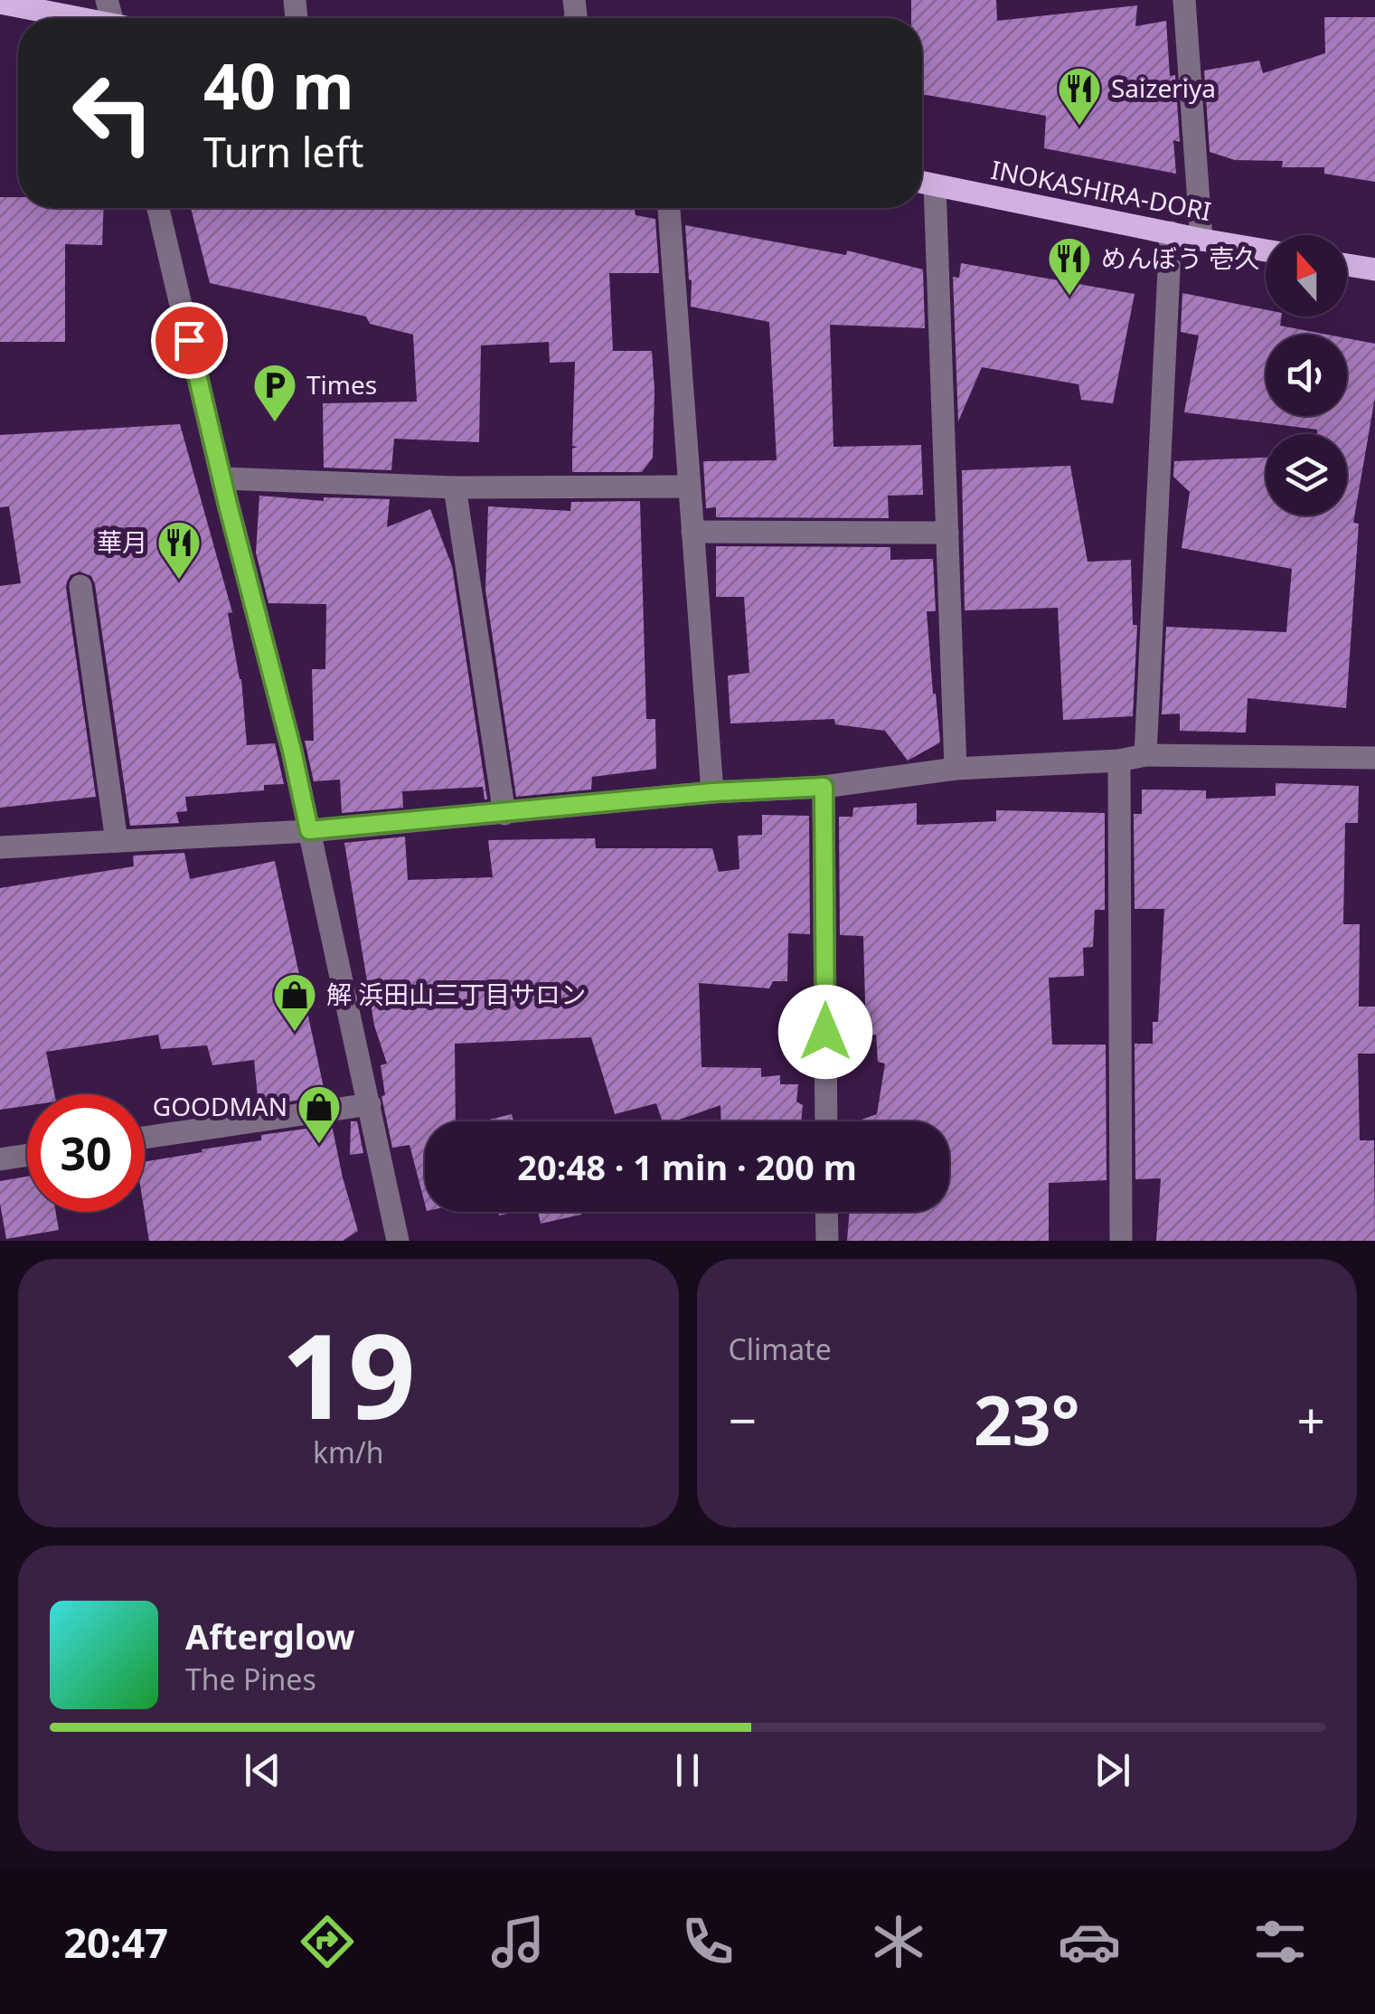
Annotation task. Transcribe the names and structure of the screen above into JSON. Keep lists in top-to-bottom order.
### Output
{
  "streets": {
    "main road": ["INOKASHIRA-DORI"]
  },
  "places": {
    "restaurant": ["Saizeriya", "めんぼう 壱久", "華月"],
    "parking": ["Times"],
    "shop": ["解 浜田山三丁目サロン", "GOODMAN"]
  },
  "north": "top",
  "page": {
    "turn": ["40 m", "Turn left"],
    "limit": "30",
    "trip": "20:48 · 1 min · 200 m",
    "tile": [
      ["19", "km/h"],
      "Climate"
    ],
    "heat": ["−", "23°", "+"],
    "song": ["Afterglow", "The Pines"],
    "tabs": "20:47"
  }
}
